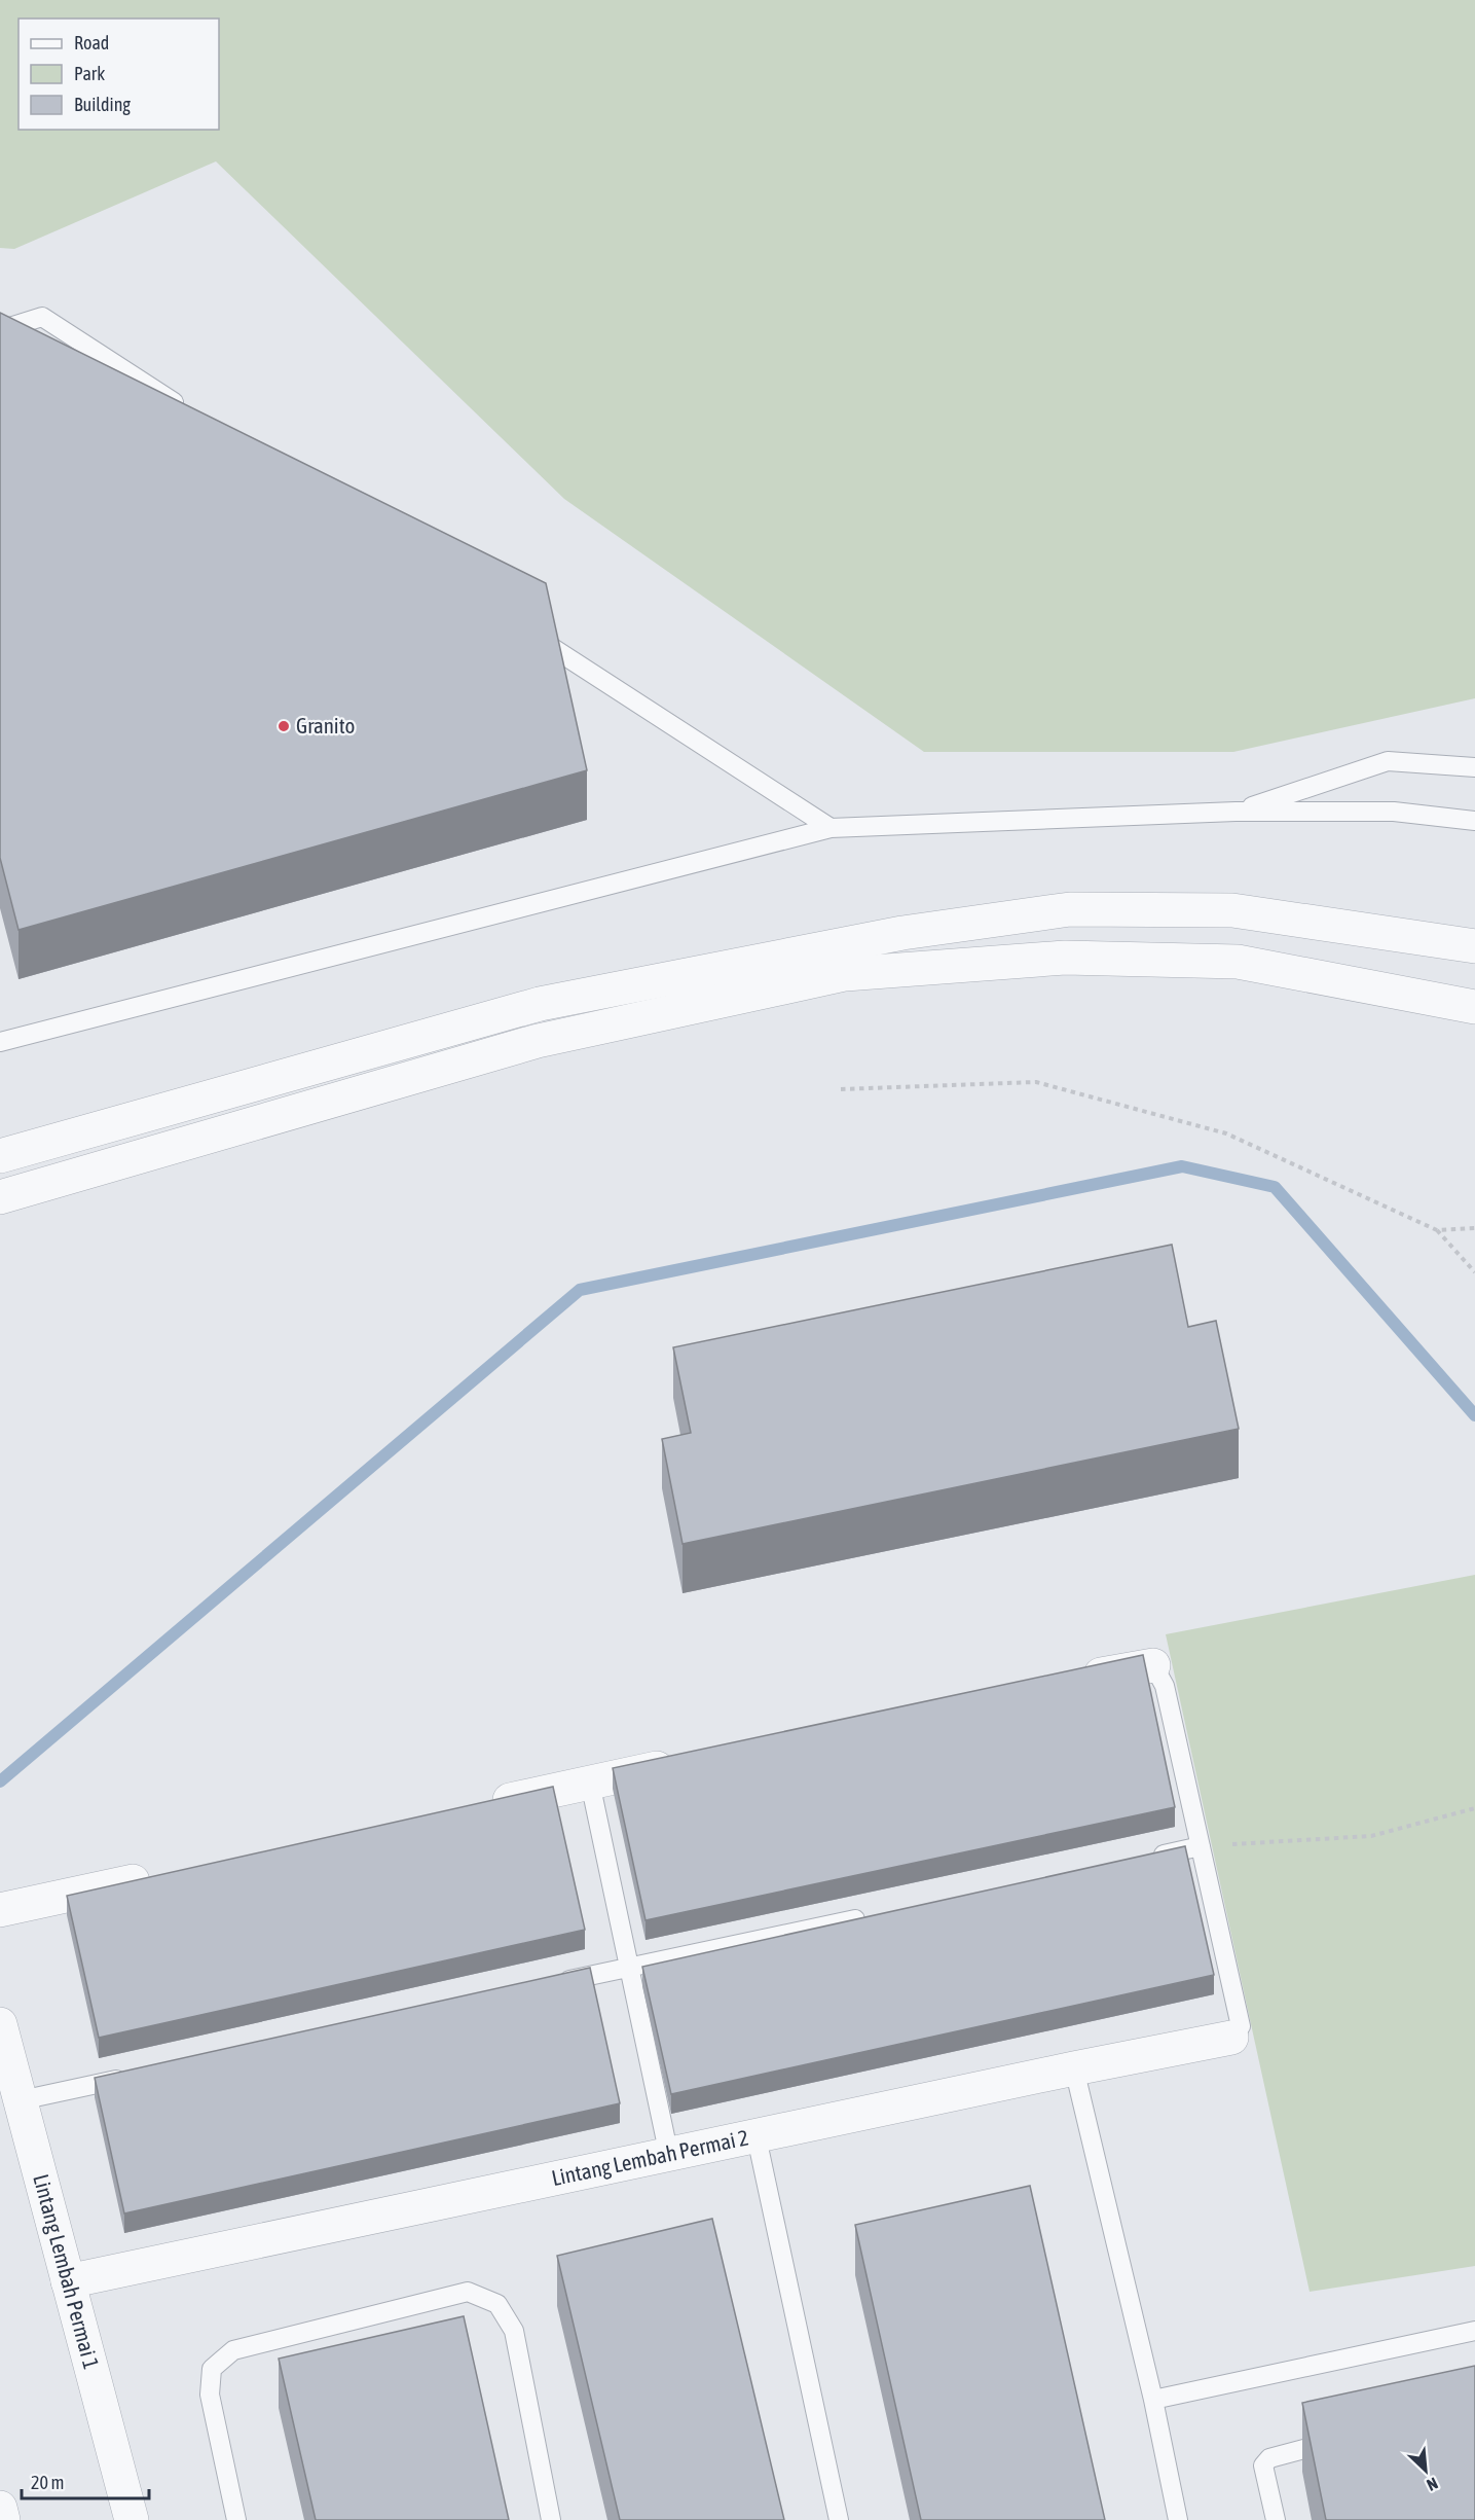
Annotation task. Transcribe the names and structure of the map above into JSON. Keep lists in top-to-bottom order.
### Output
{
  "streets": {
    "street": ["Lintang Lembah Permai 2", "Lintang Lembah Permai 1"]
  },
  "crossings": [
    ["Lintang Lembah Permai 2", "Lintang Lembah Permai 1"]
  ],
  "places": ["Granito"],
  "legend": ["Road", "Park", "Building"],
  "scale_bar": "20 m",
  "north": "bottom right"
}
